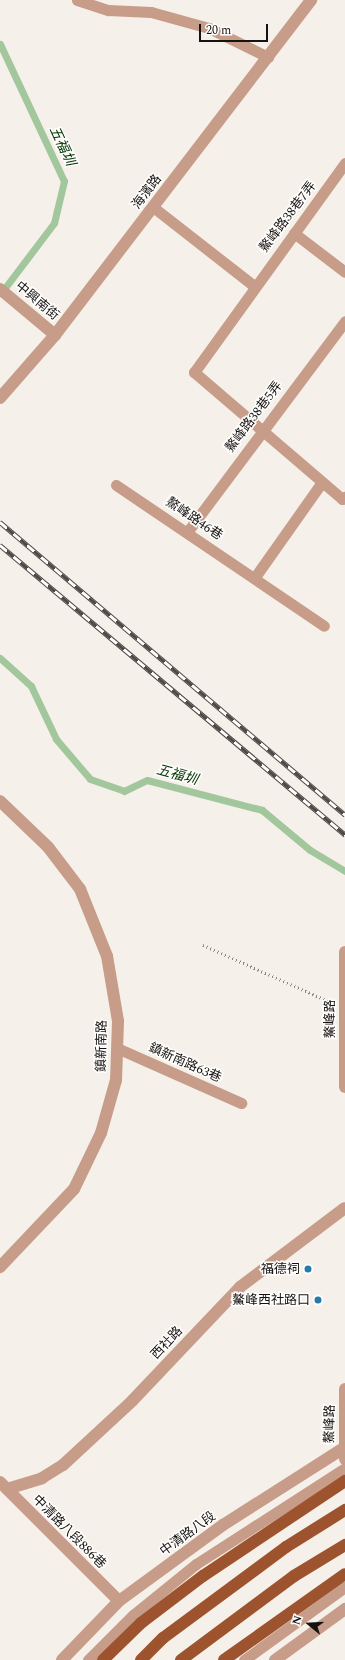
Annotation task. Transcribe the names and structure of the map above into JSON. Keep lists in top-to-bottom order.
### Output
{
  "streets": {
    "street": [
      "海濱路",
      "中興南街",
      "鰲峰路",
      "鎮新南路",
      "西社路",
      "中清路八段886巷",
      "中清路八段"
    ],
    "lane": [
      "鰲峰路38巷7弄",
      "鰲峰路38巷5弄",
      "鰲峰路46巷",
      "鎮新南路63巷"
    ]
  },
  "crossings": [
    ["海濱路", "中興南街"],
    ["鰲峰路38巷7弄", "鰲峰路38巷5弄"],
    ["鰲峰路38巷5弄", "鰲峰路46巷"],
    ["鰲峰路", "中清路八段"],
    ["鎮新南路", "鎮新南路63巷"],
    ["西社路", "中清路八段886巷"],
    ["中清路八段886巷", "中清路八段"]
  ],
  "water": ["五福圳"],
  "places": ["福德祠", "鰲峰西社路口"],
  "scale_bar": "20 m",
  "north": "left"
}
